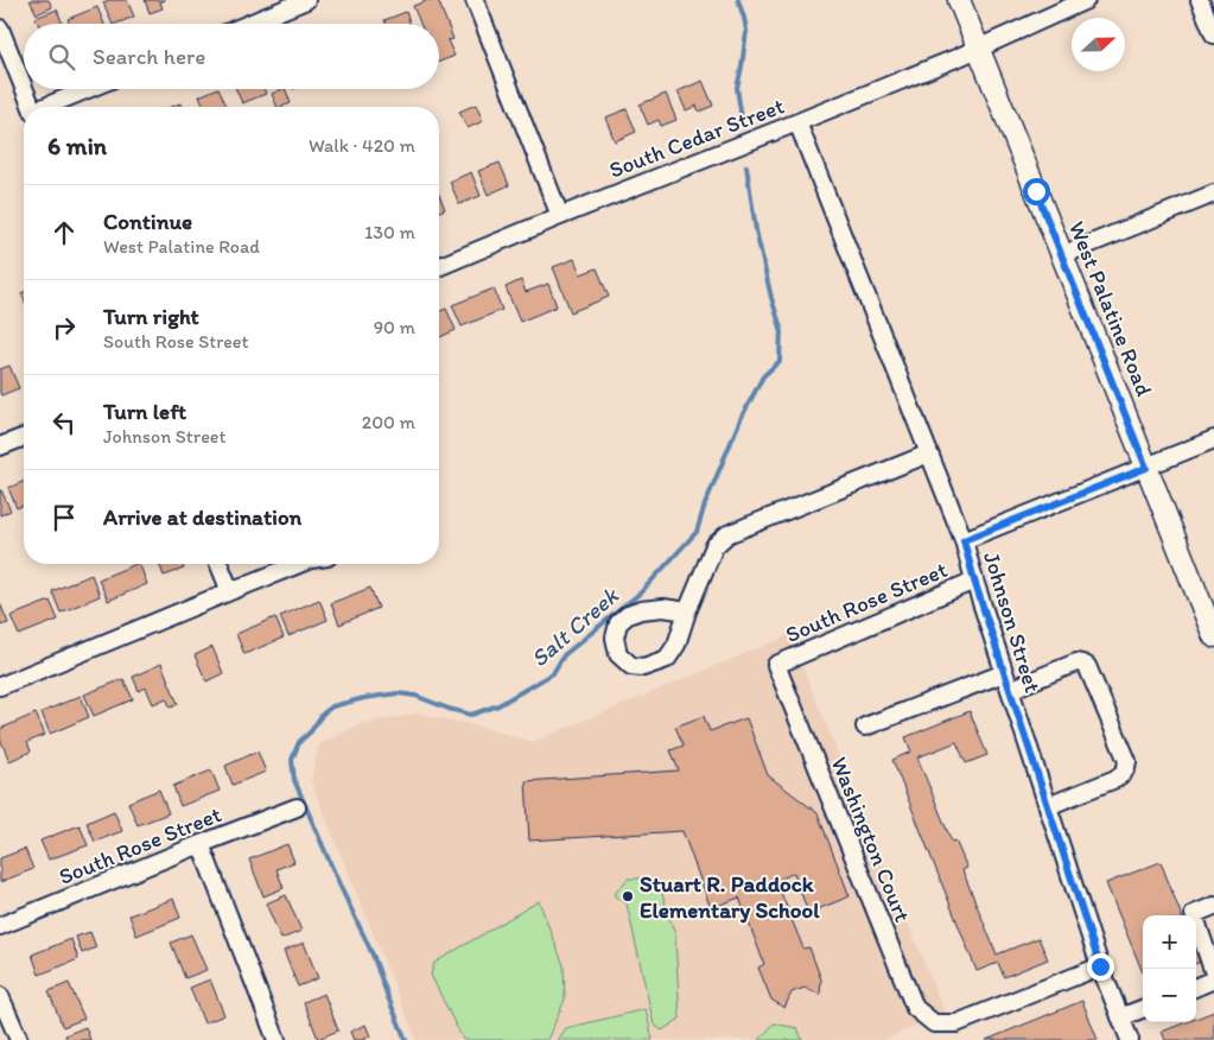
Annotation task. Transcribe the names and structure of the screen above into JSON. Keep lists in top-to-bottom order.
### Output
{
  "streets": {
    "main road": ["West Palatine Road"],
    "street": [
      "South Cedar Street",
      "South Rose Street",
      "Johnson Street",
      "Washington Court"
    ]
  },
  "crossings": [
    ["South Cedar Street", "West Palatine Road"],
    ["South Cedar Street", "Johnson Street"],
    ["West Palatine Road", "South Rose Street"],
    ["South Rose Street", "Johnson Street"],
    ["South Rose Street", "Washington Court"],
    ["Johnson Street", "Washington Court"]
  ],
  "water": ["Salt Creek"],
  "places": ["Stuart R. Paddock Elementary School"],
  "north": "right",
  "page": {
    "search": "Search here",
    "heading": ["6 min", "Walk · 420 m"],
    "list": [
      ["Continue", "West Palatine Road", "130 m"],
      ["Turn right", "South Rose Street", "90 m"],
      ["Turn left", "Johnson Street", "200 m"],
      "Arrive at destination"
    ],
    "map_buttons": ["+", "−"]
  }
}
